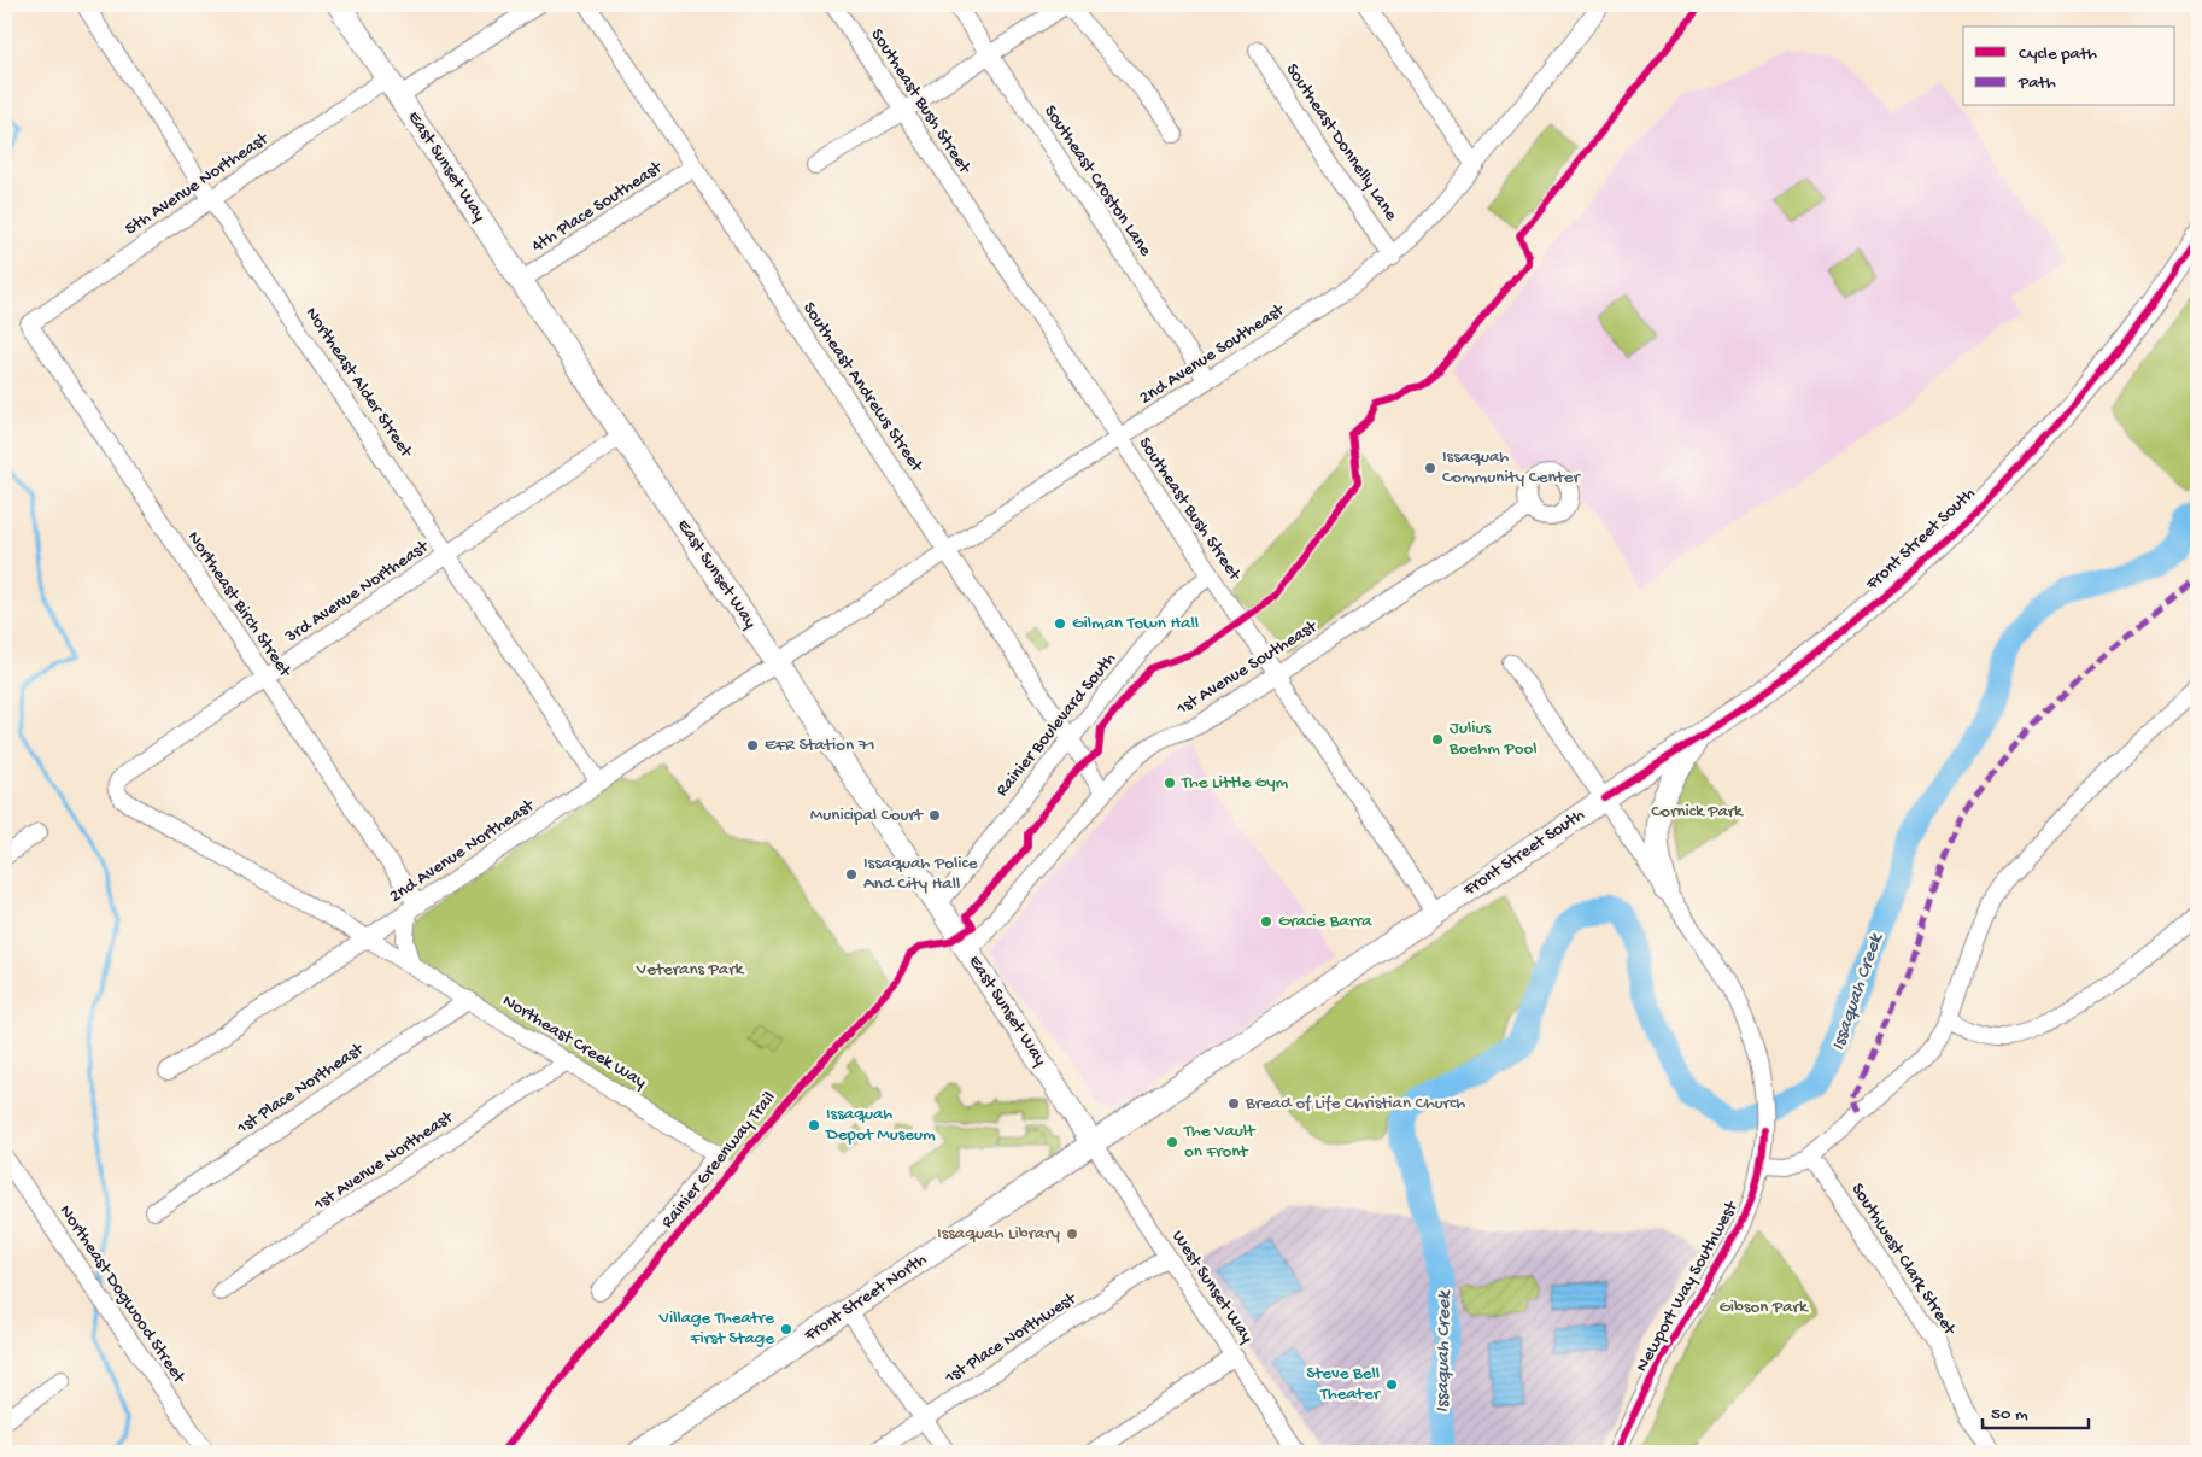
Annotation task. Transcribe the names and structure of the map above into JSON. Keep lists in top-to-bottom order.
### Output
{
  "streets": {
    "main road": ["East Sunset Way", "Front Street South", "Front Street North"],
    "street": [
      "Southeast Bush Street",
      "Southeast Donnelly Lane",
      "Southeast Croston Lane",
      "5th Avenue Northeast",
      "4th Place Southeast",
      "2nd Avenue Southeast",
      "Northeast Alder Street",
      "Southeast Andrews Street",
      "3rd Avenue Northeast",
      "Northeast Birch Street",
      "1st Avenue Southeast",
      "Rainier Boulevard South",
      "2nd Avenue Northeast",
      "Northeast Creek Way",
      "1st Place Northeast",
      "1st Avenue Northeast",
      "Southwest Clark Street",
      "West Sunset Way",
      "Newport Way Southwest",
      "Northeast Dogwood Street",
      "1st Place Northwest"
    ],
    "cycle path": ["Rainier Greenway Trail"]
  },
  "crossings": [
    ["Southeast Bush Street", "2nd Avenue Southeast"],
    ["Southeast Bush Street", "Front Street South"],
    ["Southeast Bush Street", "1st Avenue Southeast"],
    ["Southeast Bush Street", "Rainier Boulevard South"],
    ["Southeast Donnelly Lane", "2nd Avenue Southeast"],
    ["East Sunset Way", "5th Avenue Northeast"],
    ["East Sunset Way", "4th Place Southeast"],
    ["East Sunset Way", "2nd Avenue Southeast"],
    ["East Sunset Way", "Front Street South"],
    ["East Sunset Way", "3rd Avenue Northeast"],
    ["East Sunset Way", "1st Avenue Southeast"],
    ["East Sunset Way", "Rainier Boulevard South"],
    ["East Sunset Way", "2nd Avenue Northeast"],
    ["East Sunset Way", "West Sunset Way"],
    ["East Sunset Way", "Front Street North"],
    ["Southeast Croston Lane", "2nd Avenue Southeast"],
    ["5th Avenue Northeast", "Northeast Alder Street"],
    ["5th Avenue Northeast", "Northeast Birch Street"],
    ["4th Place Southeast", "Southeast Andrews Street"],
    ["2nd Avenue Southeast", "Southeast Andrews Street"],
    ["2nd Avenue Southeast", "2nd Avenue Northeast"],
    ["Northeast Alder Street", "3rd Avenue Northeast"],
    ["Northeast Alder Street", "2nd Avenue Northeast"],
    ["Southeast Andrews Street", "1st Avenue Southeast"],
    ["Southeast Andrews Street", "Rainier Boulevard South"],
    ["Front Street South", "West Sunset Way"],
    ["Front Street South", "Newport Way Southwest"],
    ["Front Street South", "Front Street North"],
    ["3rd Avenue Northeast", "Northeast Birch Street"],
    ["3rd Avenue Northeast", "Northeast Creek Way"],
    ["Northeast Birch Street", "2nd Avenue Northeast"],
    ["2nd Avenue Northeast", "Northeast Creek Way"],
    ["Northeast Creek Way", "1st Place Northeast"],
    ["Northeast Creek Way", "1st Avenue Northeast"],
    ["West Sunset Way", "Front Street North"],
    ["West Sunset Way", "1st Place Northwest"]
  ],
  "water": ["Issaquah Creek"],
  "parks": ["Cornick Park", "Veterans Park", "Gibson Park"],
  "places": [
    "Issaquah Community Center",
    "Gilman Town Hall",
    "Julius Boehm Pool",
    "EFR Station 71",
    "The Little Gym",
    "Municipal Court",
    "Issaquah Police And City Hall",
    "Gracie Barra",
    "Bread of Life Christian Church",
    "Issaquah Depot Museum",
    "The Vault on Front",
    "Issaquah Library",
    "Village Theatre First Stage",
    "Steve Bell Theater"
  ],
  "legend": ["Cycle path", "Path"],
  "scale_bar": "50 m"
}
